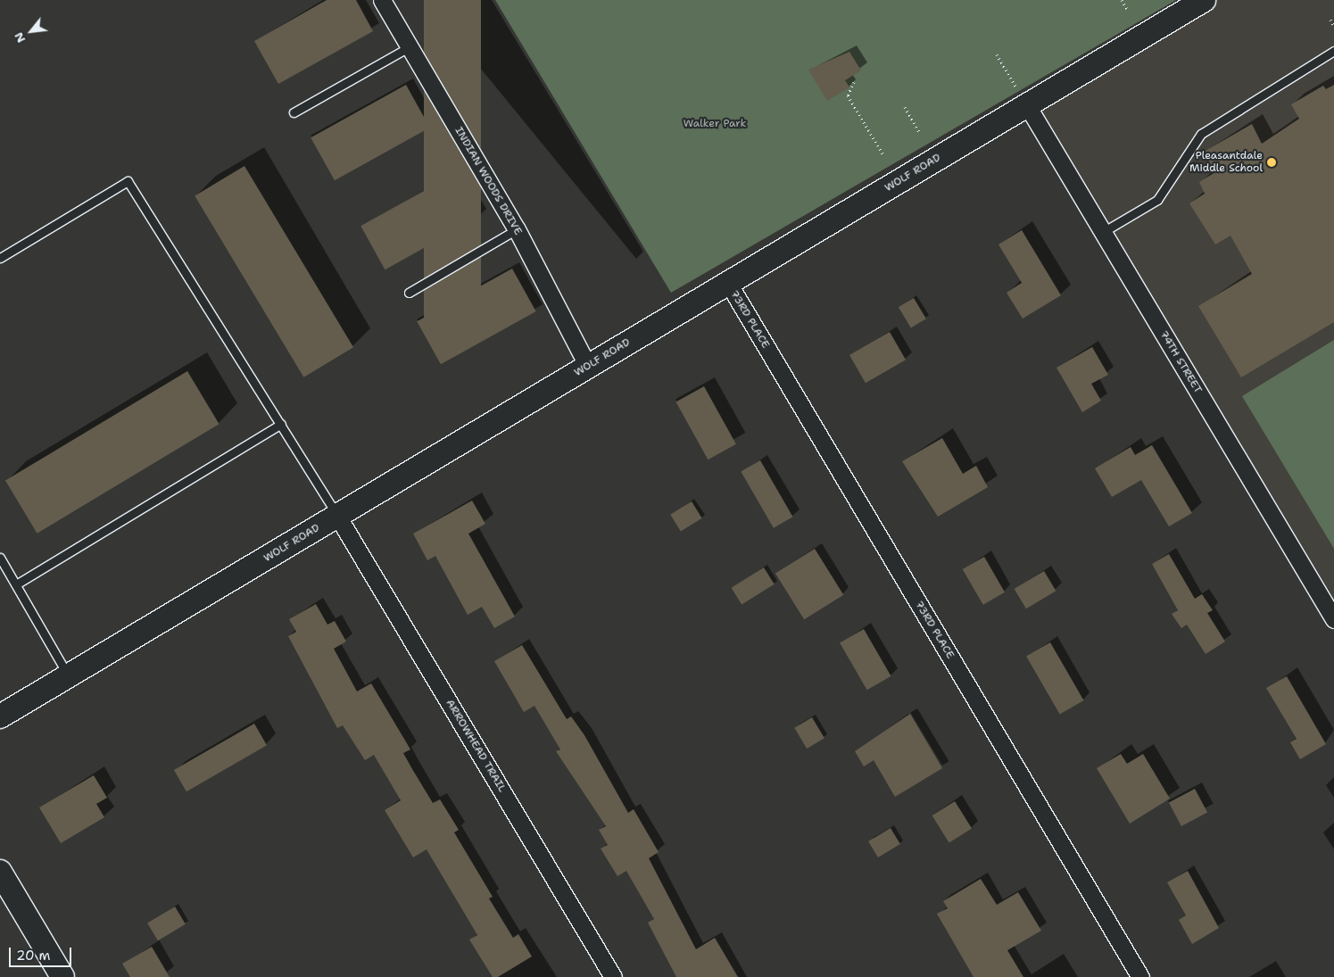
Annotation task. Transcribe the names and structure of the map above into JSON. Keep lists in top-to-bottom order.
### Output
{
  "streets": {
    "street": [
      "WOLF ROAD",
      "INDIAN WOODS DRIVE",
      "73RD PLACE",
      "74TH STREET",
      "ARROWHEAD TRAIL"
    ]
  },
  "crossings": [
    ["WOLF ROAD", "INDIAN WOODS DRIVE"],
    ["WOLF ROAD", "73RD PLACE"],
    ["WOLF ROAD", "74TH STREET"],
    ["WOLF ROAD", "ARROWHEAD TRAIL"]
  ],
  "parks": ["Walker Park"],
  "places": ["Pleasantdale Middle School"],
  "scale_bar": "20 m",
  "north": "bottom left"
}
